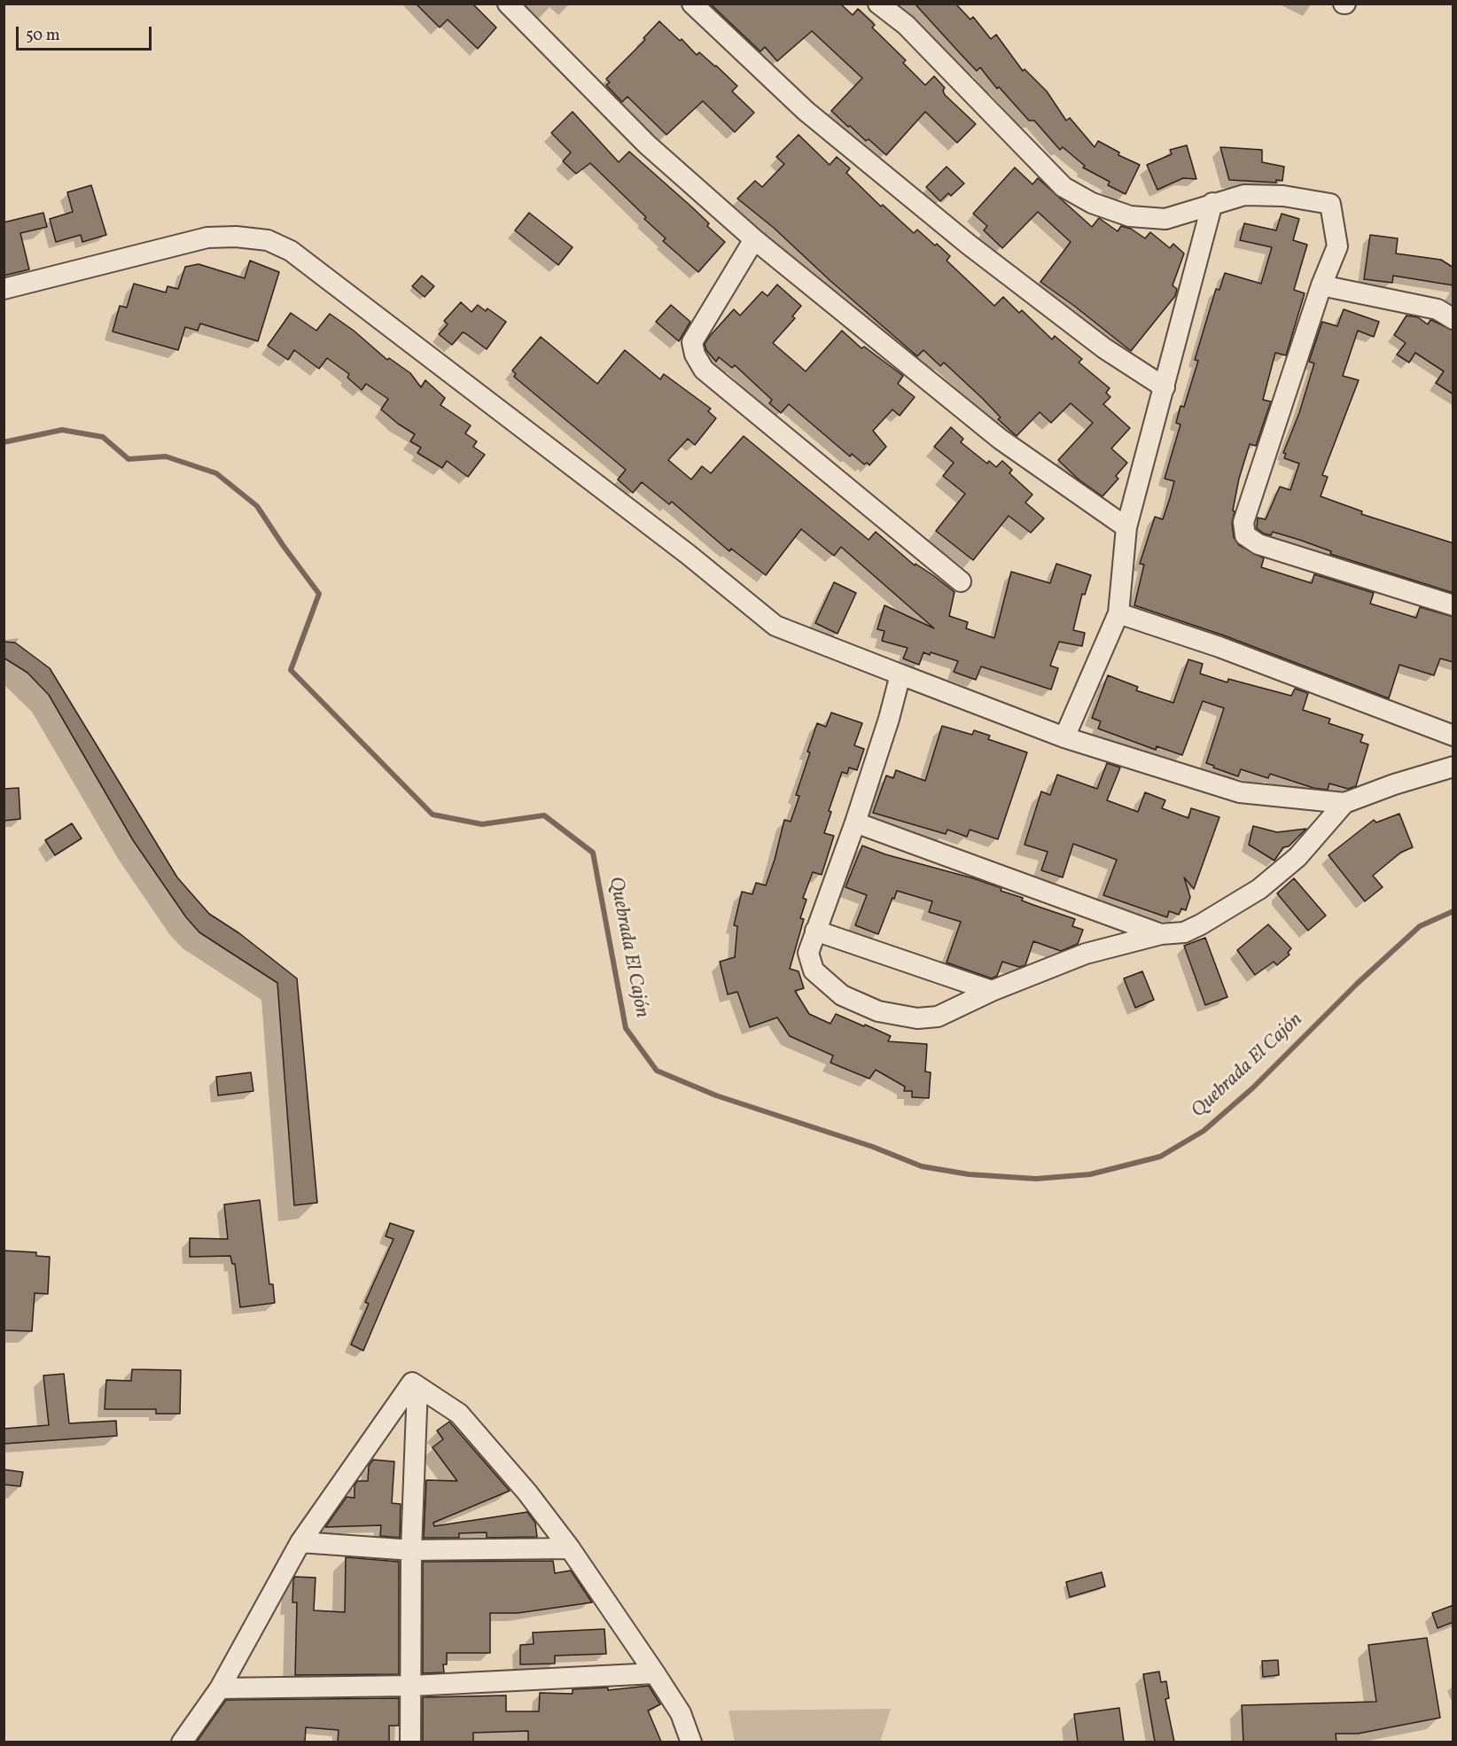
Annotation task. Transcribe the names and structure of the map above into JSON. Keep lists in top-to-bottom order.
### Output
{
  "water": ["Quebrada El Cajón"],
  "scale_bar": "50 m"
}
